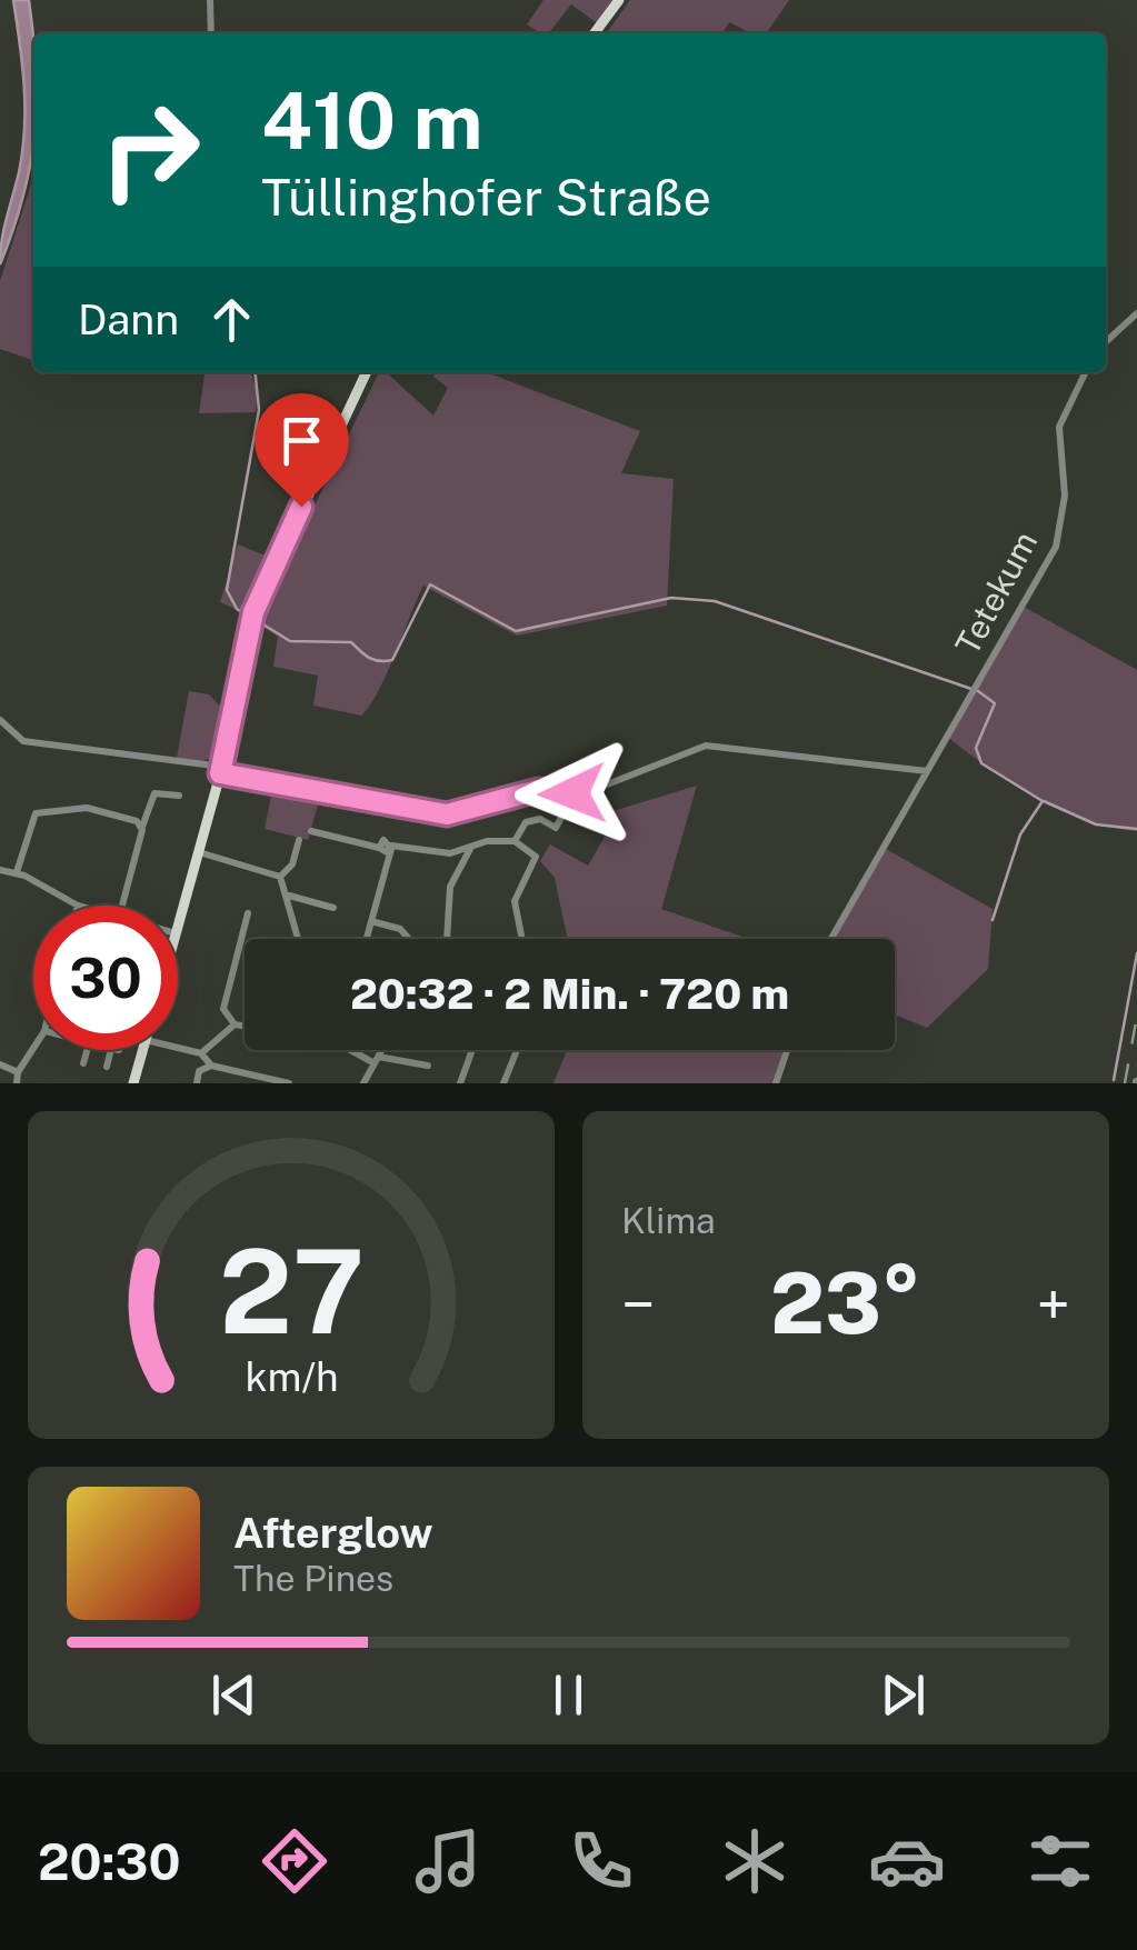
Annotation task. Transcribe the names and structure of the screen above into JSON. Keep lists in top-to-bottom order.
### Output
{
  "streets": {
    "street": ["Tetekum"]
  },
  "page": {
    "turn": ["410 m", "Tüllinghofer Straße"],
    "then": "Dann",
    "limit": "30",
    "trip": "20:32 · 2 Min. · 720 m",
    "tile": "Klima",
    "heat": ["−", "23°", "+"],
    "song": ["Afterglow", "The Pines"],
    "tabs": "20:30",
    "gauge": ["27", "km/h"]
  }
}
